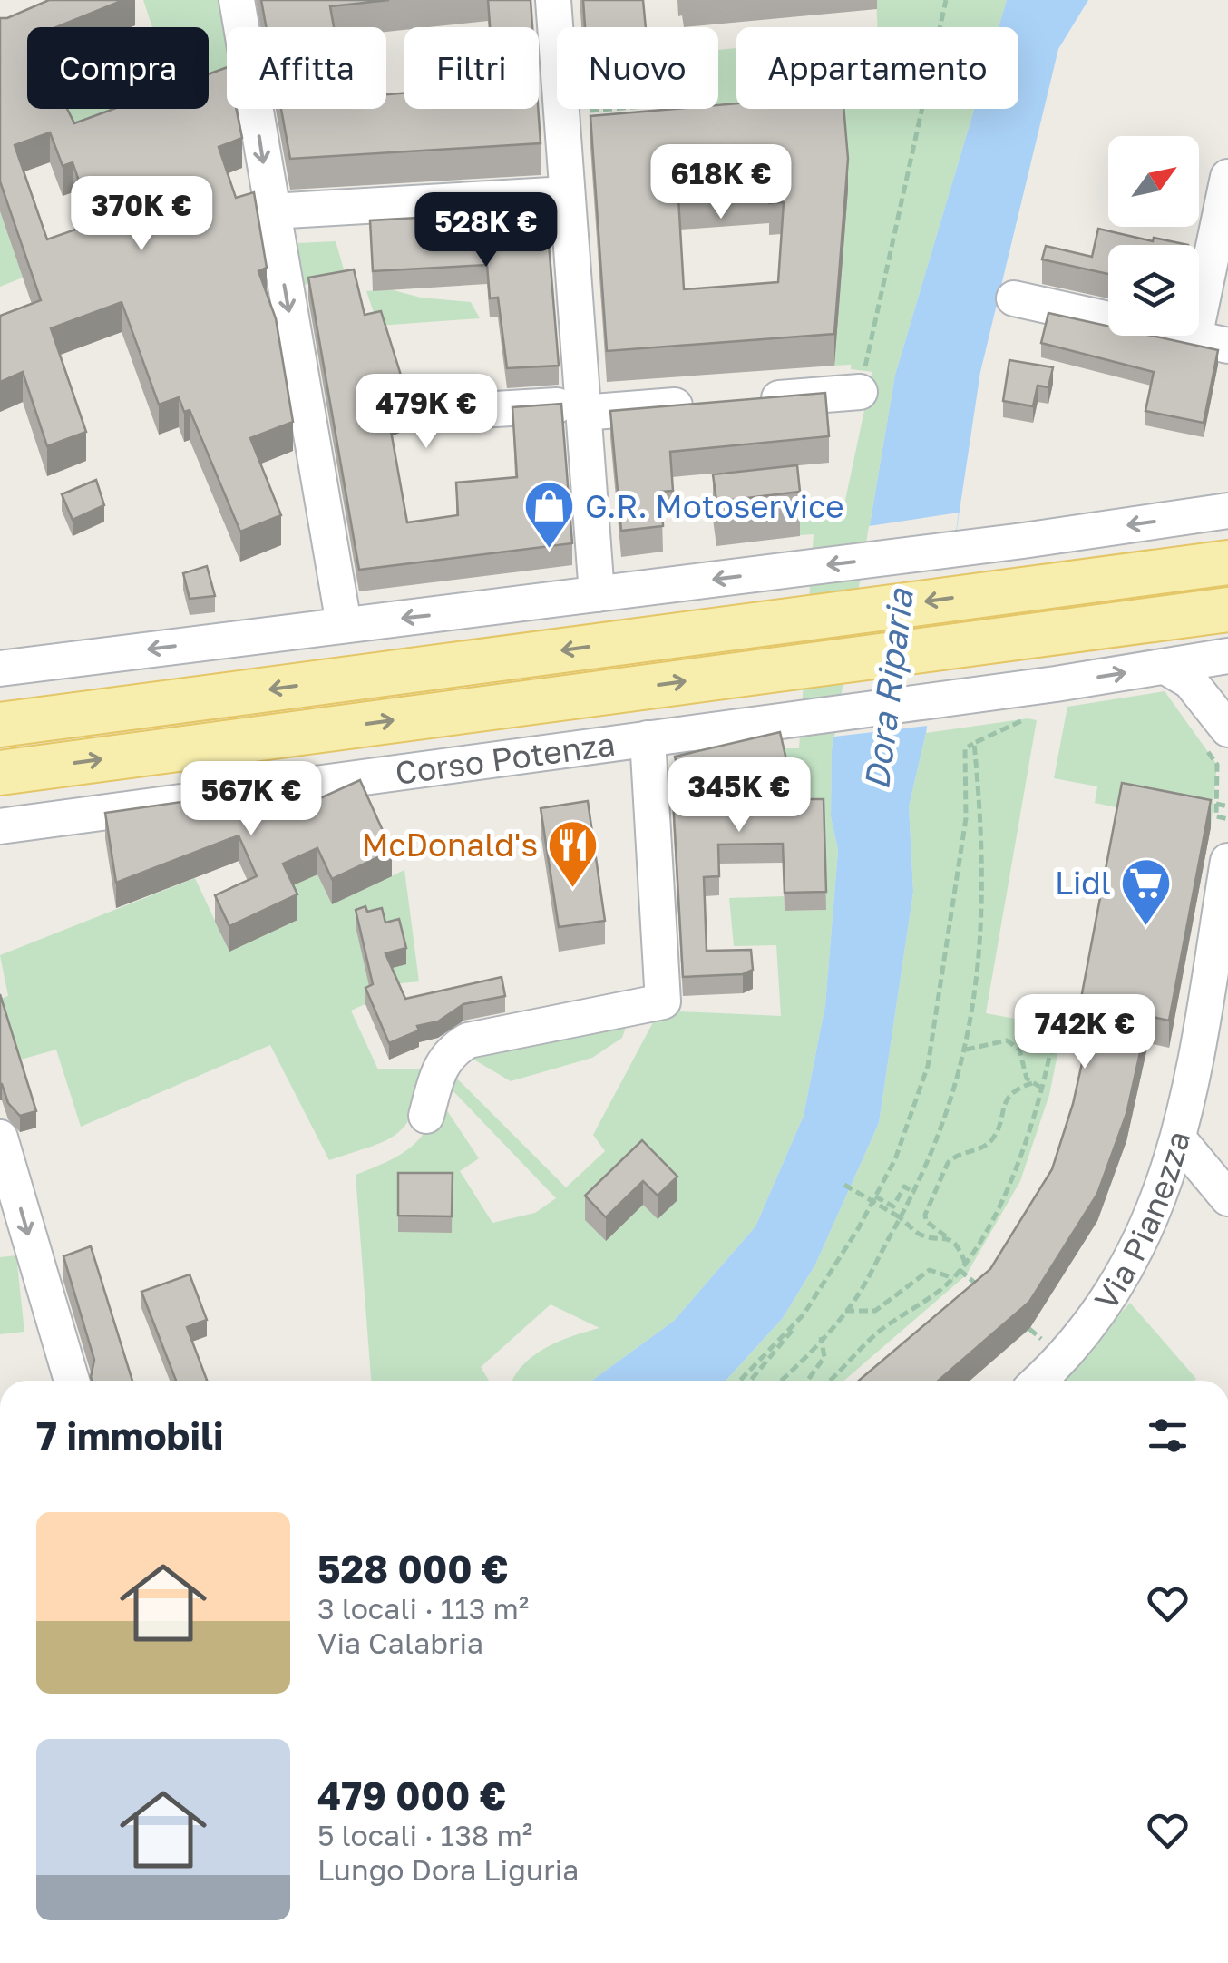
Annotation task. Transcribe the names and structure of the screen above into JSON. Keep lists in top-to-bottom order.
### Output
{
  "streets": {
    "main road": ["Corso Potenza"],
    "street": ["Via Pianezza"]
  },
  "water": ["Dora Riparia"],
  "places": {
    "shop": ["G.R. Motoservice"],
    "restaurant": ["McDonald's"],
    "supermarket": ["Lidl"]
  },
  "north": "top right",
  "page": {
    "chip": [
      "Compra",
      "Affitta",
      "Filtri",
      "Nuovo",
      "Appartamento"
    ],
    "price": [
      "618K €",
      "370K €",
      "528K €",
      "479K €",
      "345K €",
      "567K €",
      "742K €"
    ],
    "heading": "7 immobili",
    "list": [
      {
        "name": "528 000 €",
        "note": "3 locali · 113 m² · Via Calabria"
      },
      {
        "name": "479 000 €",
        "note": "5 locali · 138 m² · Lungo Dora Liguria"
      }
    ]
  }
}
